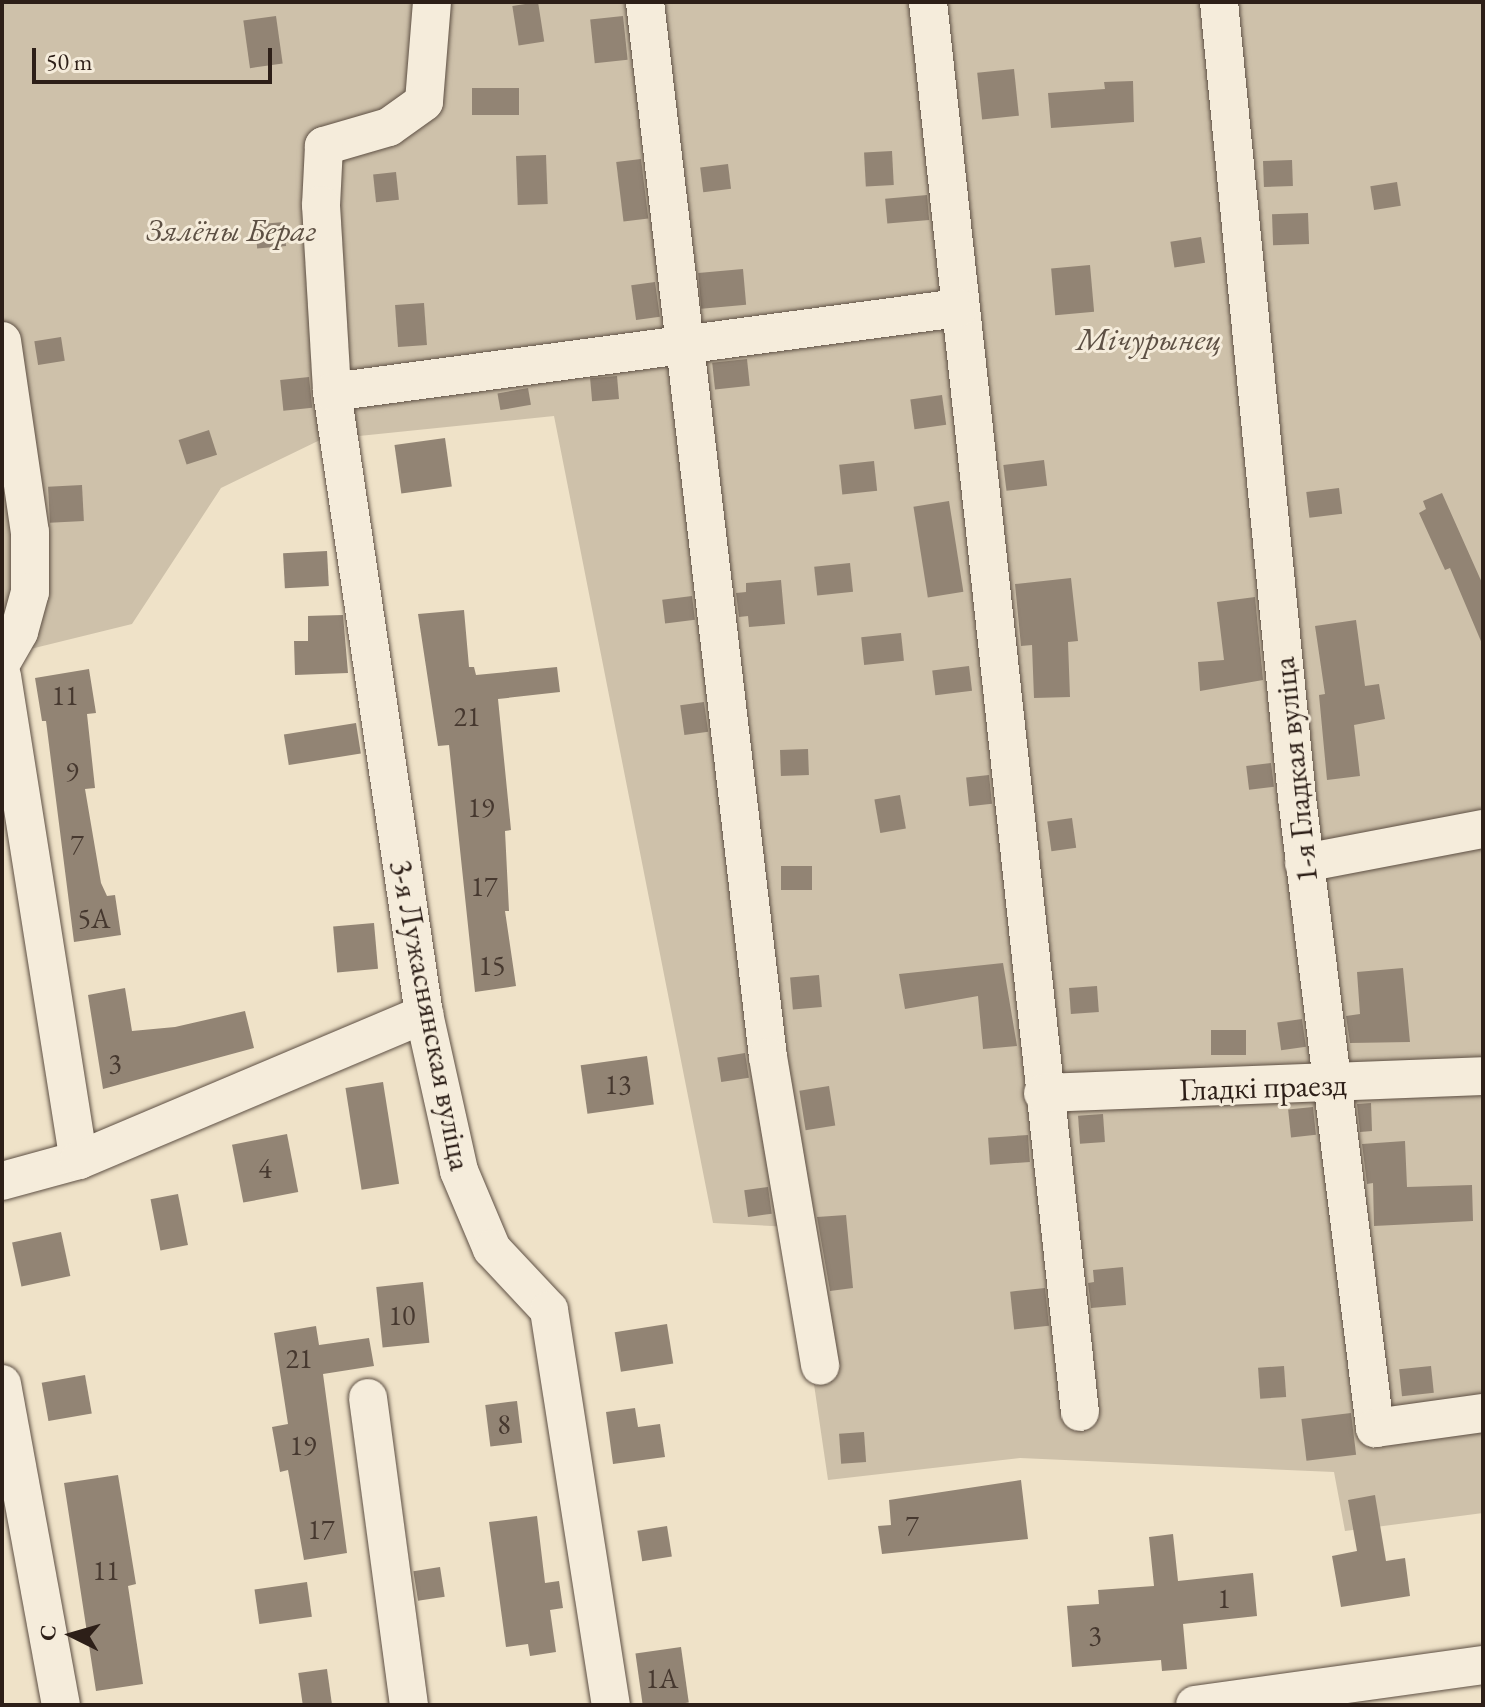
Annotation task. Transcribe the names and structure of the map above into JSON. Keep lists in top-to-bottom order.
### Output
{
  "streets": {
    "street": ["1-я Гладкая вуліца", "3-я Лужаснянская вуліца", "Гладкі праезд"]
  },
  "crossings": [
    ["1-я Гладкая вуліца", "Гладкі праезд"]
  ],
  "parks": ["Зялёны Бераг", "Мічурынец"],
  "house_numbers": [
    "11",
    "21",
    "9",
    "19",
    "7",
    "17",
    "5А",
    "15",
    "3",
    "13",
    "4",
    "10",
    "21",
    "8",
    "19",
    "7",
    "17",
    "11",
    "1",
    "3",
    "1А"
  ],
  "scale_bar": "50 m",
  "north": "left"
}
